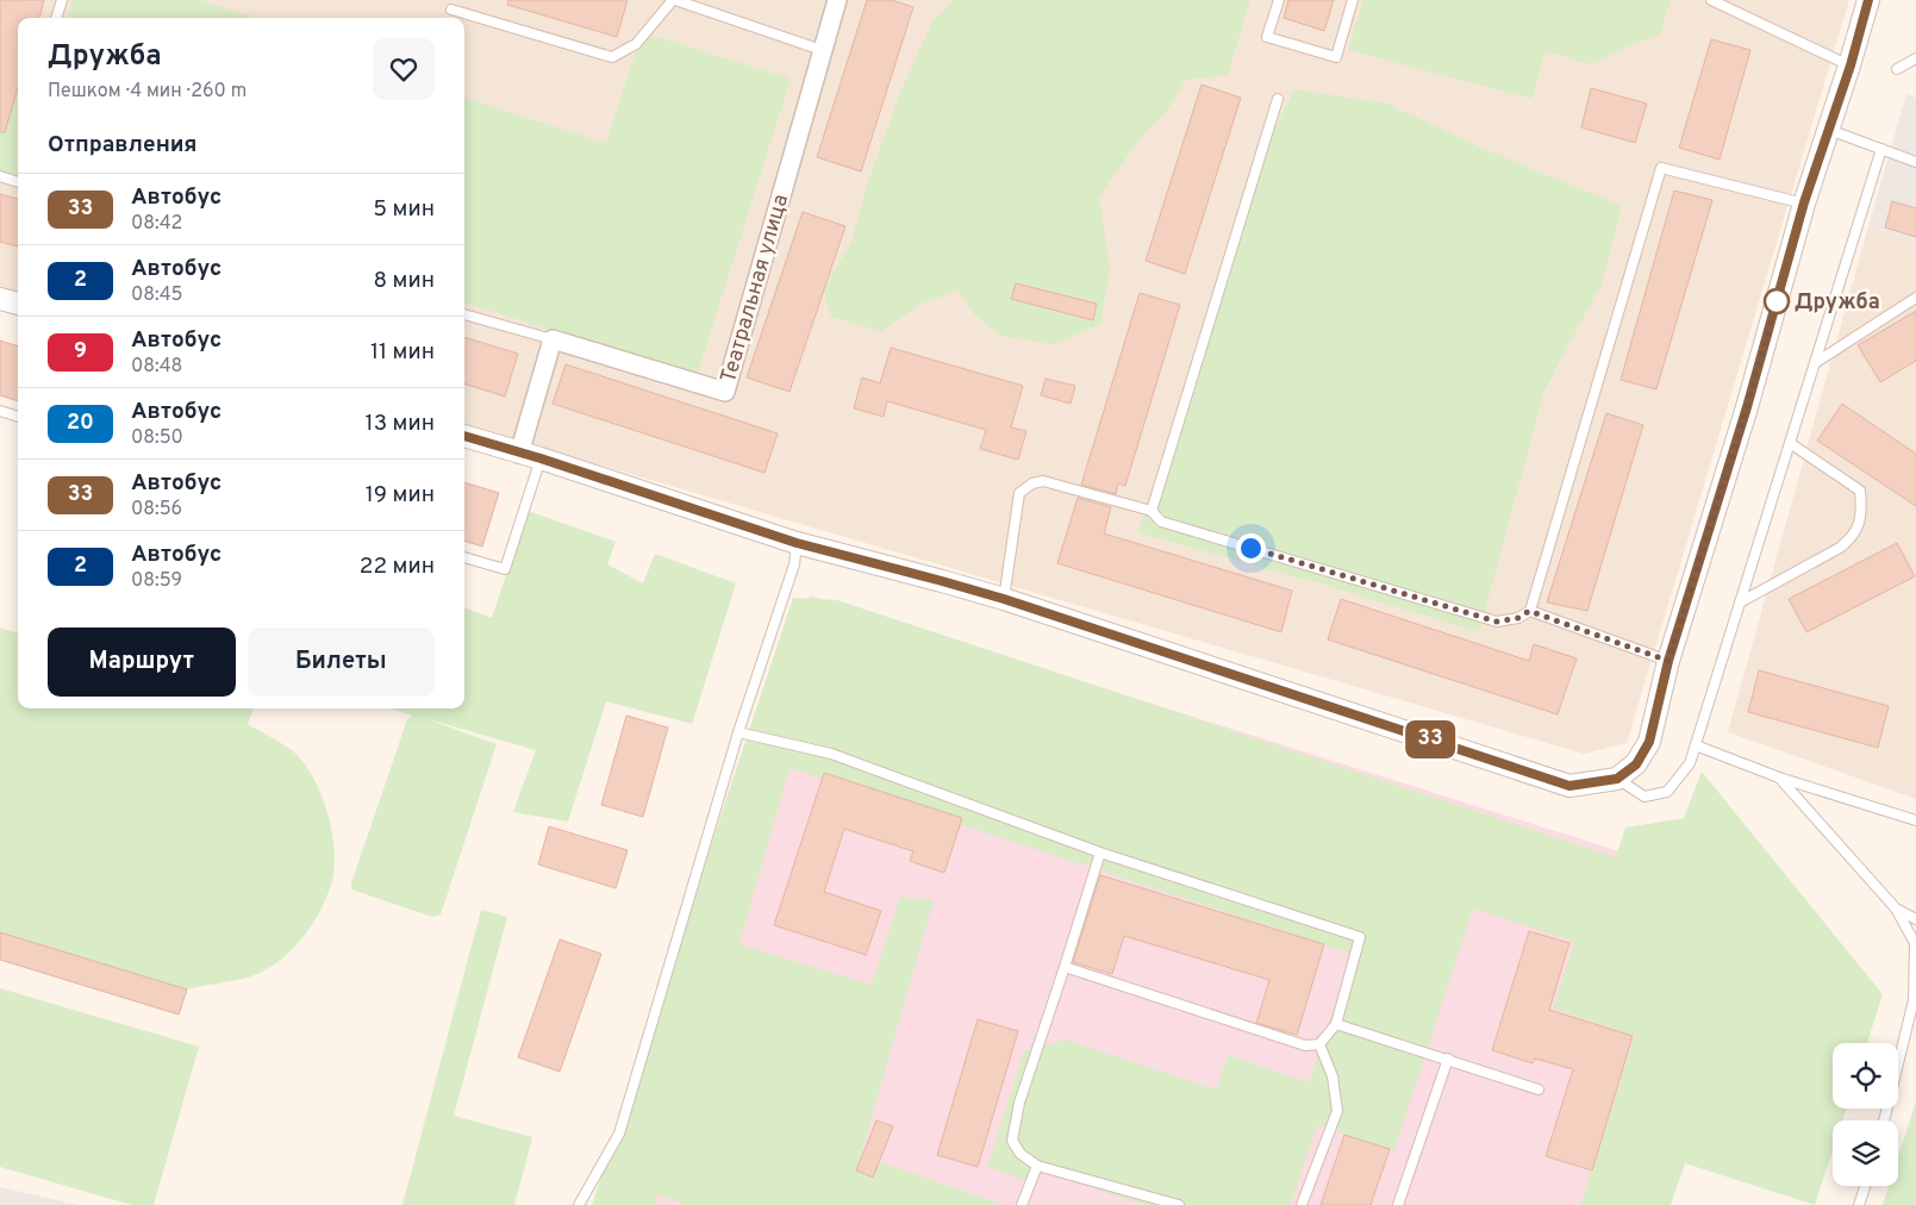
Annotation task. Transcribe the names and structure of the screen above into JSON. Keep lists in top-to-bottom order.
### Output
{
  "streets": {
    "street": ["Театральная улица"]
  },
  "places": ["Дружба"],
  "lines": ["bus line 33"],
  "page": {
    "on_map": "33",
    "heading": [
      ["Дружба", "Пешком · 4 мин · 260 m"],
      "Отправления"
    ],
    "list": [
      {
        "mark": "33",
        "name": "Автобус",
        "note": "08:42",
        "value": "5 мин"
      },
      {
        "mark": "2",
        "name": "Автобус",
        "note": "08:45",
        "value": "8 мин"
      },
      {
        "mark": "9",
        "name": "Автобус",
        "note": "08:48",
        "value": "11 мин"
      },
      {
        "mark": "20",
        "name": "Автобус",
        "note": "08:50",
        "value": "13 мин"
      },
      {
        "mark": "33",
        "name": "Автобус",
        "note": "08:56",
        "value": "19 мин"
      },
      {
        "mark": "2",
        "name": "Автобус",
        "note": "08:59",
        "value": "22 мин"
      }
    ],
    "buttons": ["Маршрут", "Билеты"]
  }
}
